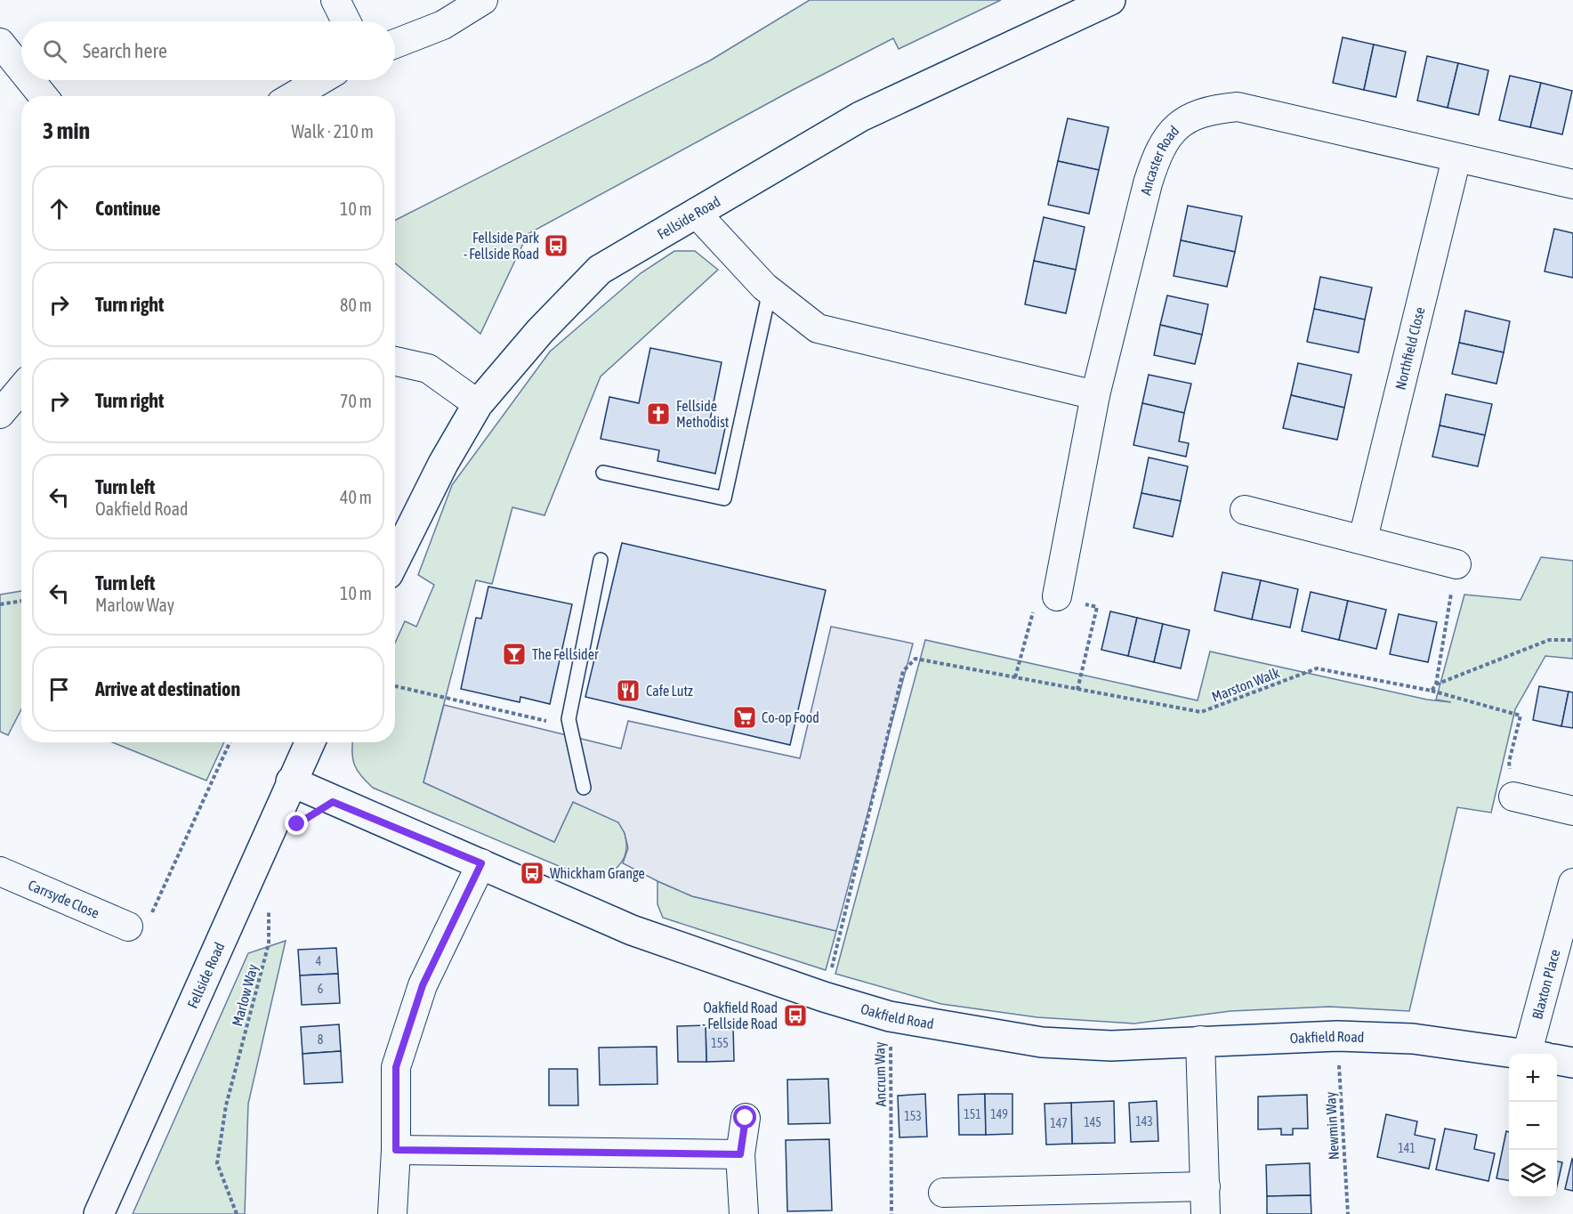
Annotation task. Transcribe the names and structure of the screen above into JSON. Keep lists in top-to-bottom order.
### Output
{
  "streets": {
    "street": [
      "Ancaster Road",
      "Fellside Road",
      "Northfield Close",
      "Carrsyde Close",
      "Blaxton Place",
      "Oakfield Road"
    ],
    "path": [
      "Marston Walk",
      "Marlow Way",
      "Ancrum Way",
      "Newmin Way"
    ]
  },
  "crossings": [
    ["Ancaster Road", "Northfield Close"],
    ["Fellside Road", "Oakfield Road"],
    ["Marston Walk", "Oakfield Road"],
    ["Oakfield Road", "Ancrum Way"],
    ["Oakfield Road", "Newmin Way"]
  ],
  "places": {
    "bus stop": ["Fellside Park - Fellside Road", "Whickham Grange", "Oakfield Road - Fellside Road"],
    "church": ["Fellside Methodist"],
    "bar": ["The Fellsider"],
    "restaurant": ["Cafe Lutz"],
    "supermarket": ["Co-op Food"]
  },
  "house_numbers": [
    "4",
    "6",
    "8",
    "155",
    "151",
    "149",
    "153",
    "143",
    "145",
    "147",
    "141"
  ],
  "page": {
    "search": "Search here",
    "heading": ["3 min", "Walk · 210 m"],
    "list": [
      ["Continue", "10 m"],
      ["Turn right", "80 m"],
      ["Turn right", "70 m"],
      ["Turn left", "Oakfield Road", "40 m"],
      ["Turn left", "Marlow Way", "10 m"],
      "Arrive at destination"
    ],
    "map_buttons": ["+", "−"]
  }
}
